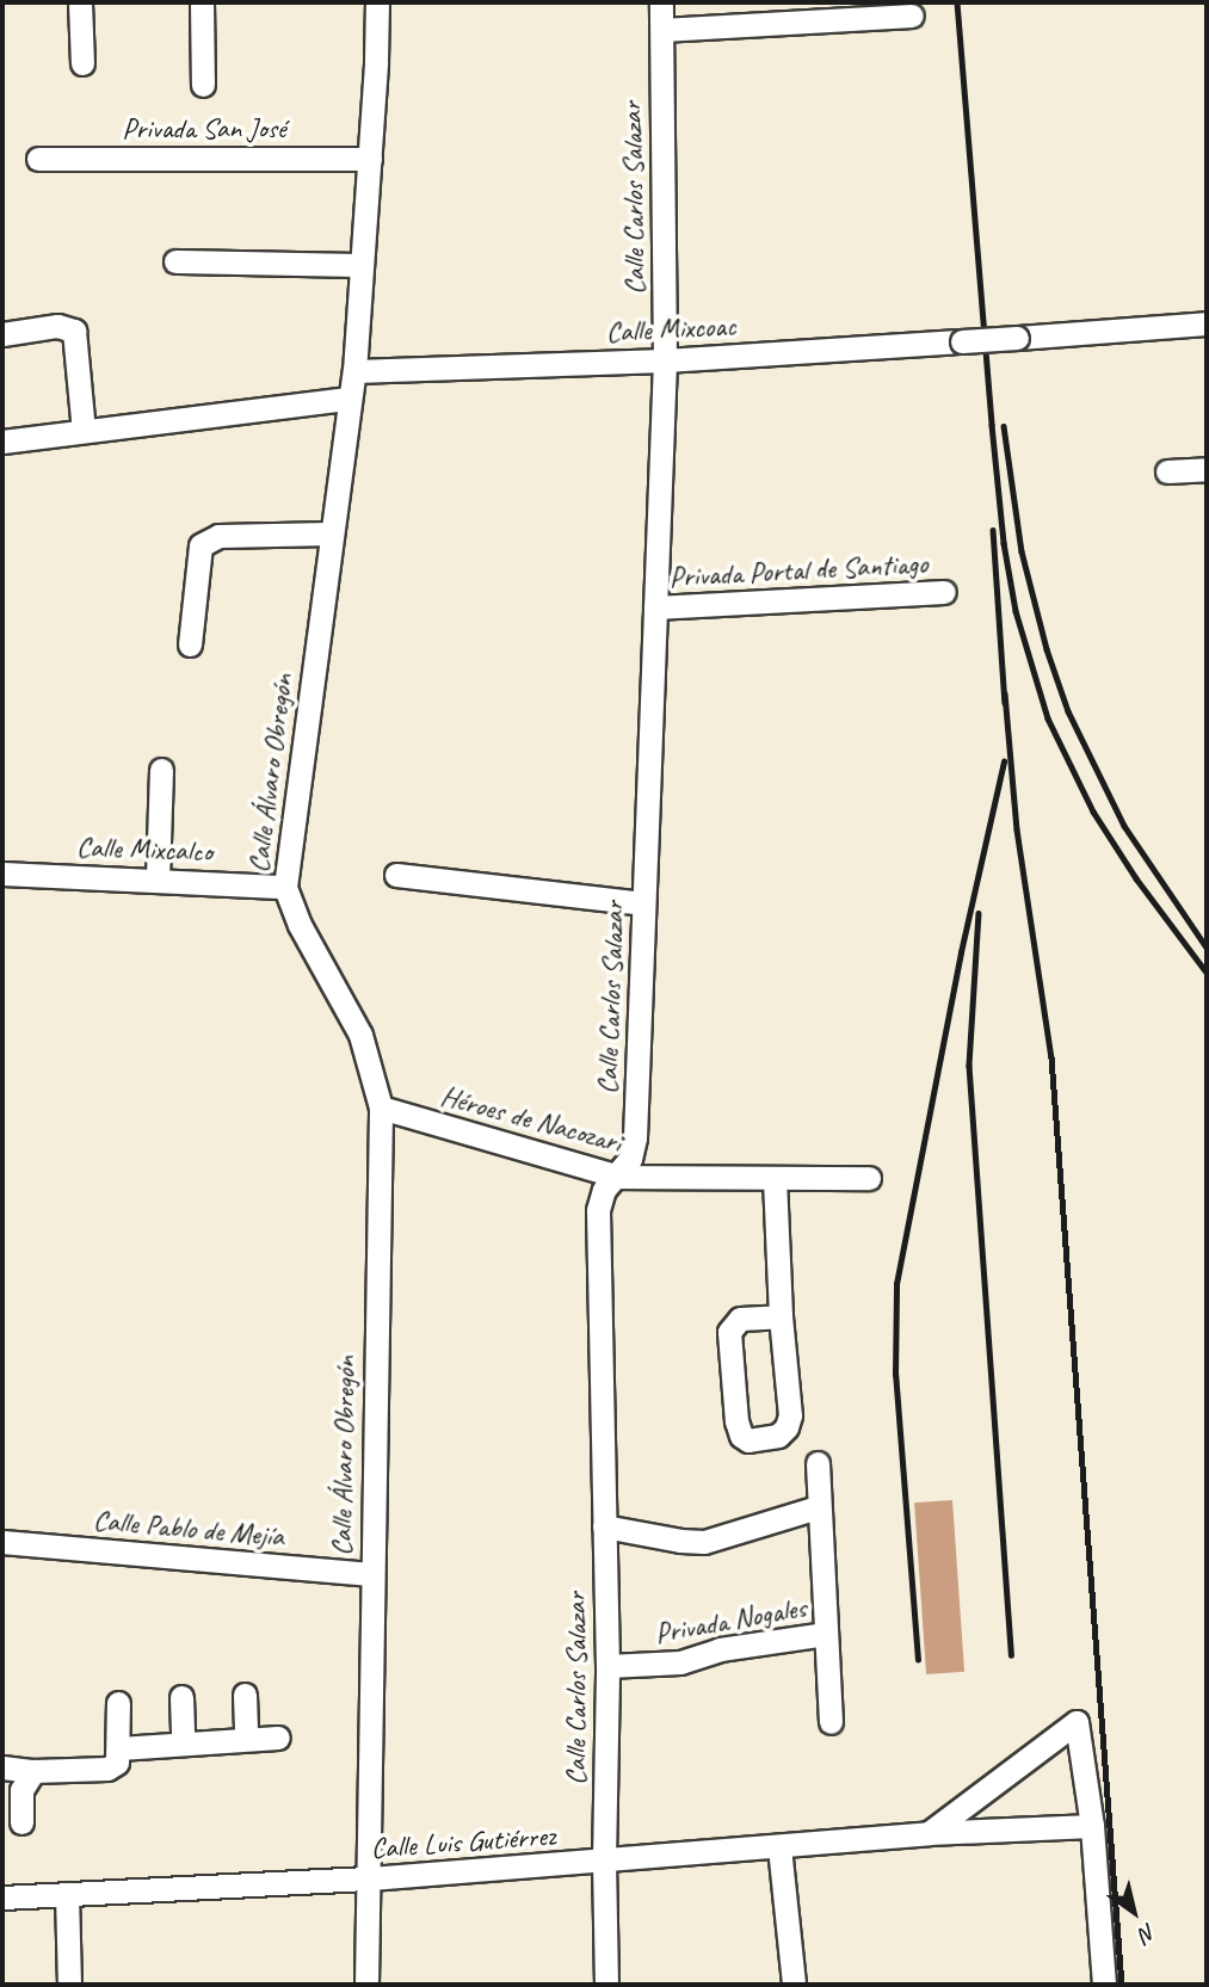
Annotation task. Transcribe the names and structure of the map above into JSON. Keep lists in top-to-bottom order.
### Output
{
  "streets": {
    "street": [
      "Privada San José",
      "Calle Carlos Salazar",
      "Calle Mixcoac",
      "Privada Portal de Santiago",
      "Calle Álvaro Obregón",
      "Calle Mixcalco",
      "Héroes de Nacozari",
      "Calle Pablo de Mejía",
      "Privada Nogales",
      "Calle Luis Gutiérrez"
    ]
  },
  "crossings": [
    ["Privada San José", "Calle Álvaro Obregón"],
    ["Calle Carlos Salazar", "Calle Mixcoac"],
    ["Calle Carlos Salazar", "Privada Portal de Santiago"],
    ["Calle Carlos Salazar", "Héroes de Nacozari"],
    ["Calle Carlos Salazar", "Privada Nogales"],
    ["Calle Carlos Salazar", "Calle Luis Gutiérrez"],
    ["Calle Mixcoac", "Calle Álvaro Obregón"],
    ["Calle Álvaro Obregón", "Calle Mixcalco"],
    ["Calle Álvaro Obregón", "Héroes de Nacozari"],
    ["Calle Álvaro Obregón", "Calle Pablo de Mejía"],
    ["Calle Álvaro Obregón", "Calle Luis Gutiérrez"]
  ],
  "north": "bottom right"
}
